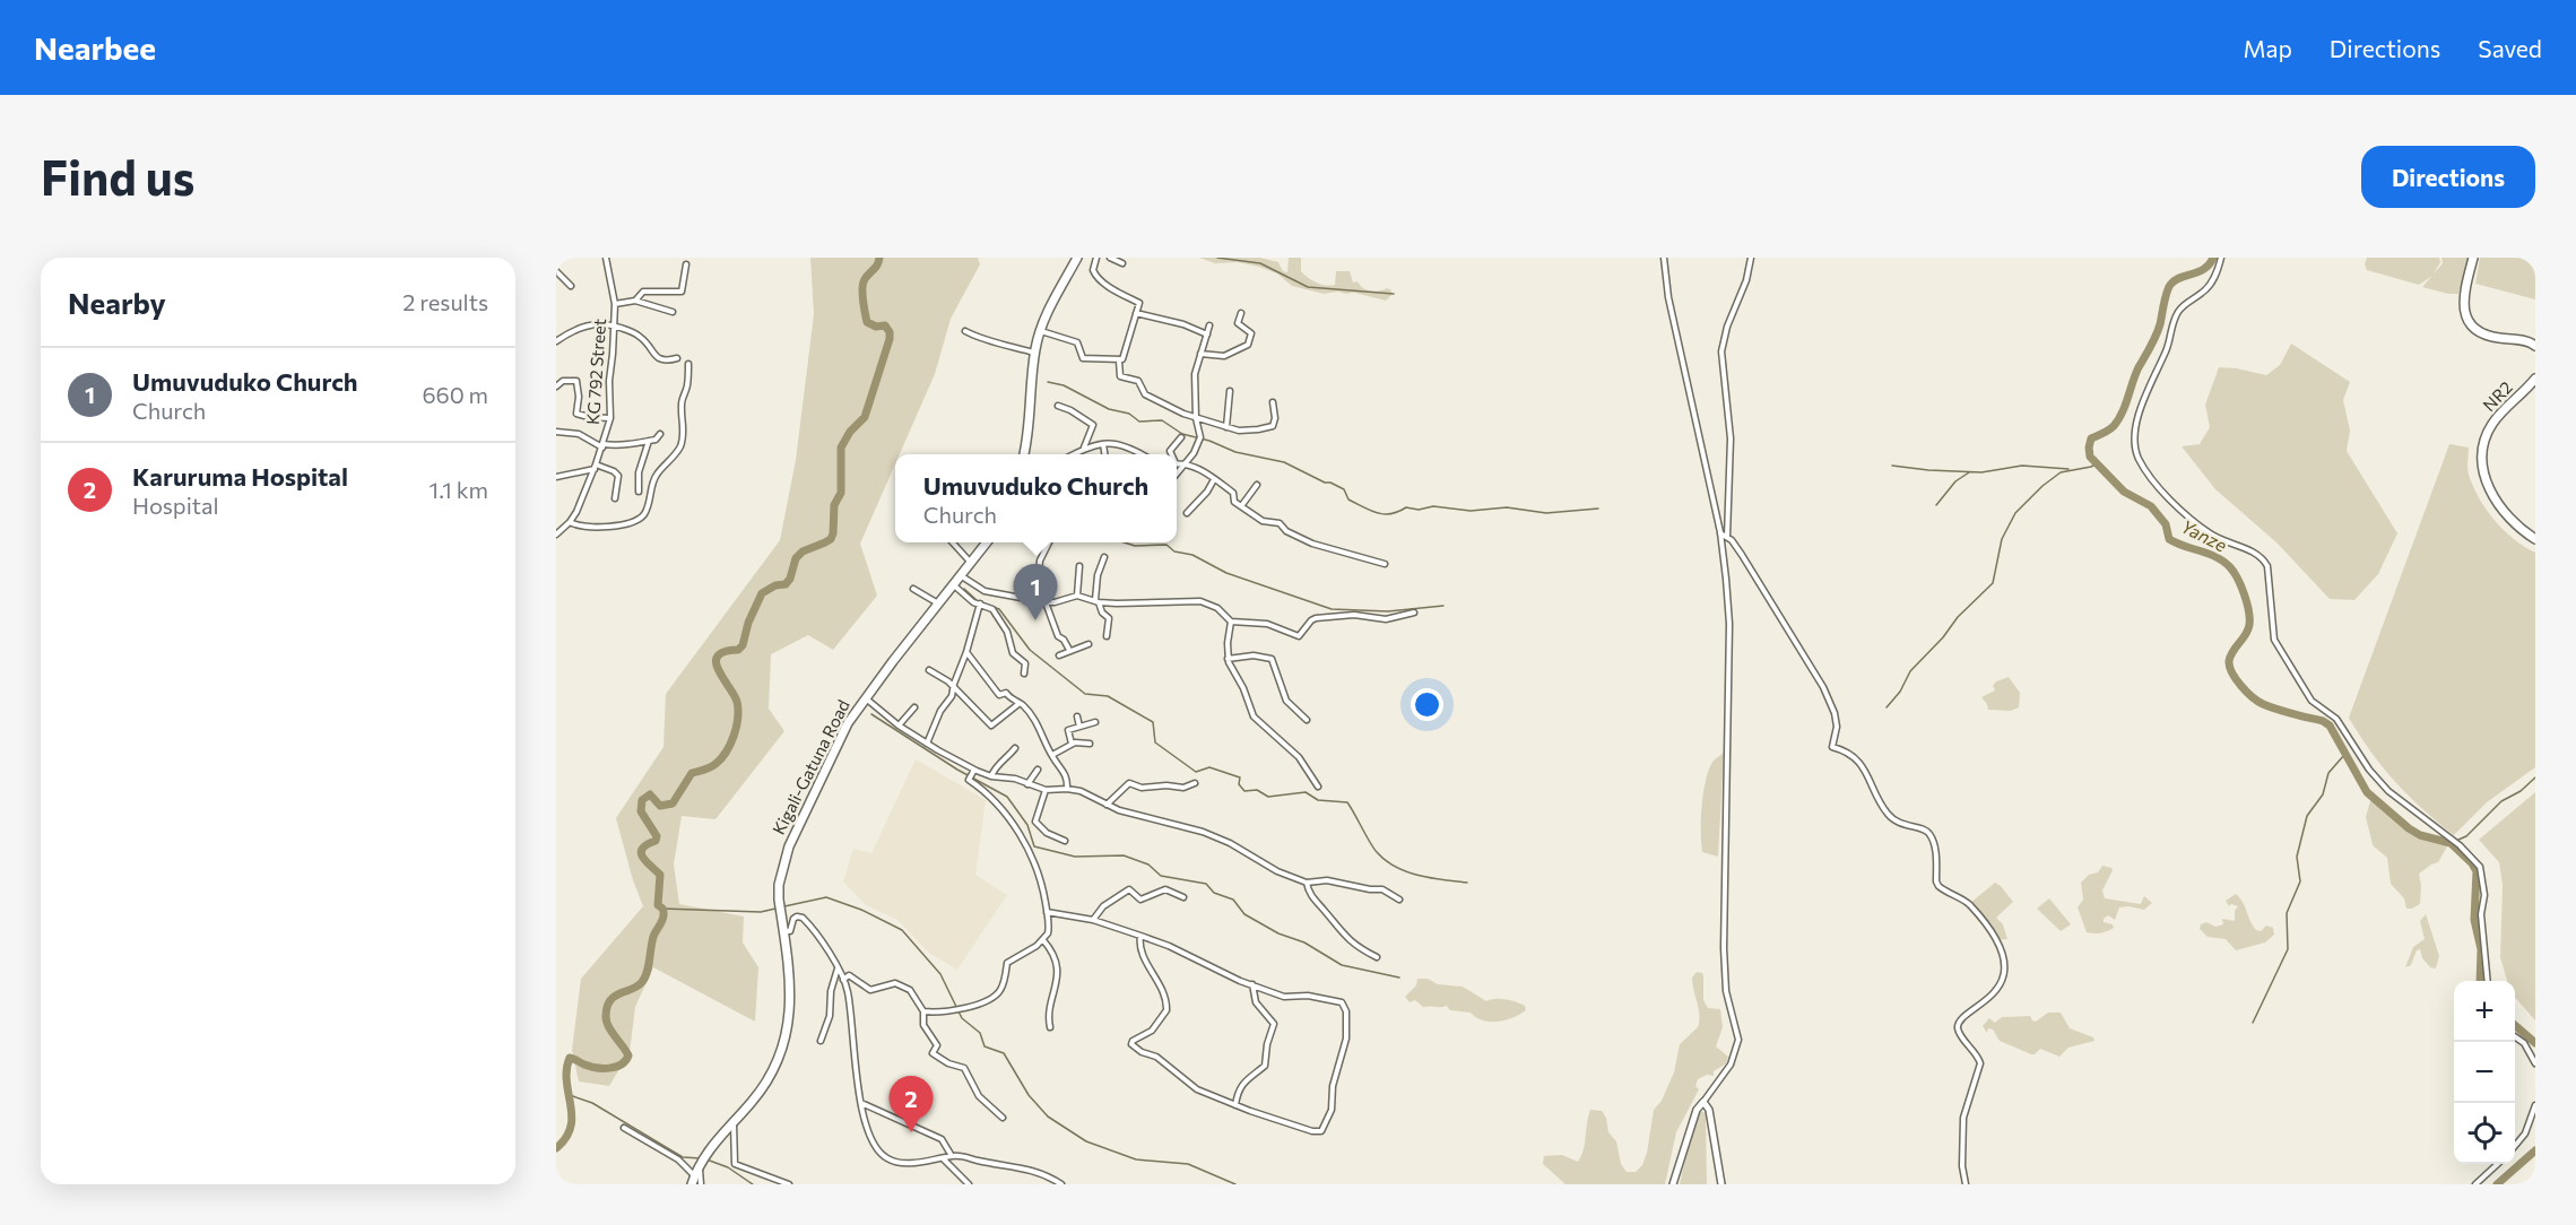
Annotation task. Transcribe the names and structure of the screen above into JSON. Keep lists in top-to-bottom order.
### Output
{
  "streets": {
    "highway": ["NR2", "Kigali-Gatuna Road"],
    "street": ["KG 792 Street"]
  },
  "water": ["Yanze"],
  "page": {
    "header": "Nearbee",
    "nav": ["Map", "Directions", "Saved"],
    "buttons": "Directions",
    "title": "Find us",
    "heading": ["Nearby", "2 results"],
    "list": [
      {
        "mark": "1",
        "name": "Umuvuduko Church",
        "note": "Church",
        "value": "660 m"
      },
      {
        "mark": "2",
        "name": "Karuruma Hospital",
        "note": "Hospital",
        "value": "1.1 km"
      }
    ],
    "popup": ["Umuvuduko Church", "Church"],
    "pins": ["1", "2"],
    "map_buttons": ["+", "−"]
  }
}
